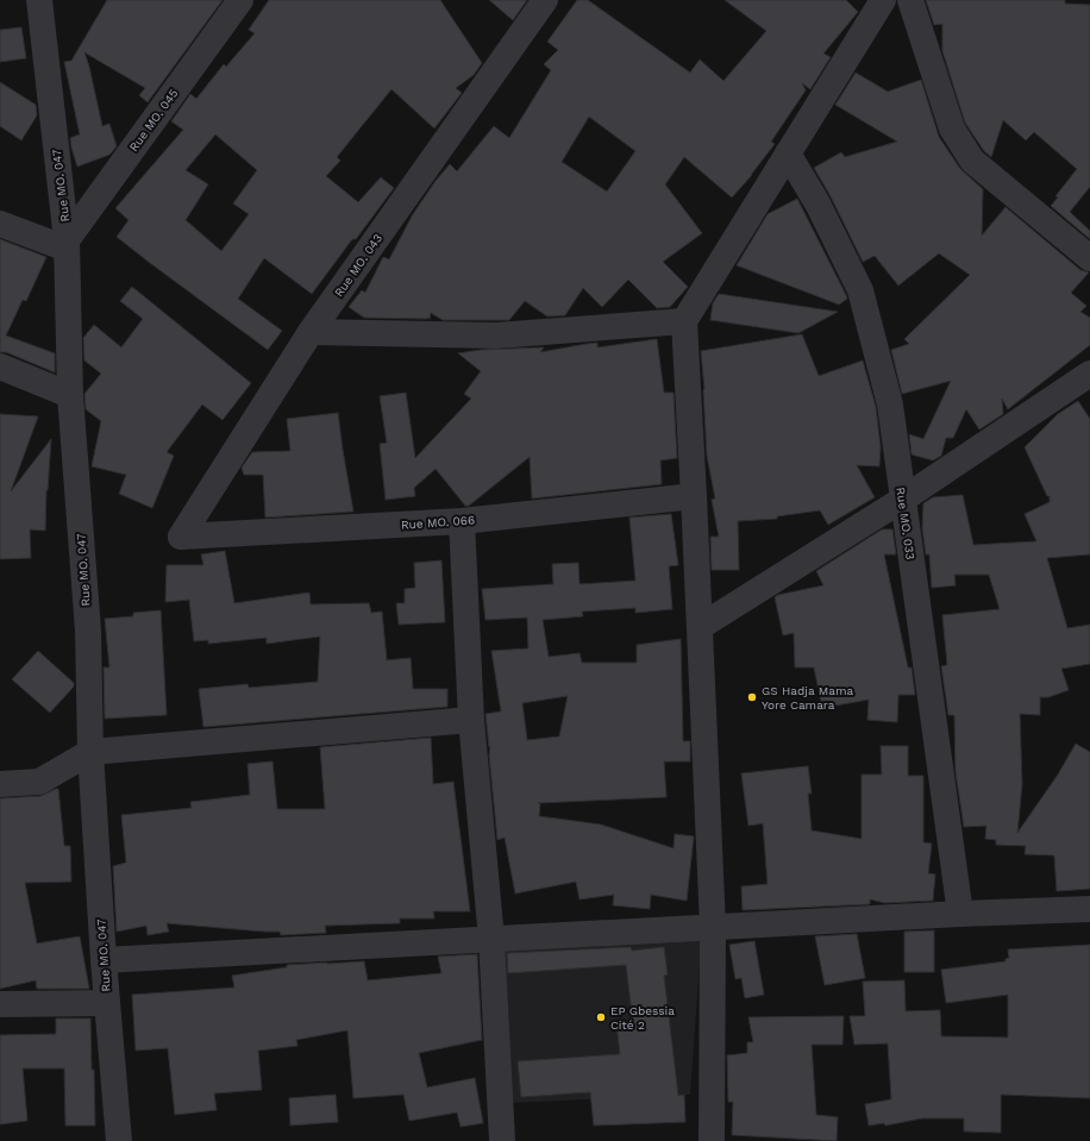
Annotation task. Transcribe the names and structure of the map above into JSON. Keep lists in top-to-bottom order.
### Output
{
  "streets": {
    "street": [
      "Rue MO. 045",
      "Rue MO. 047",
      "Rue MO. 043",
      "Rue MO. 066",
      "Rue MO. 033"
    ]
  },
  "crossings": [
    ["Rue MO. 045", "Rue MO. 047"],
    ["Rue MO. 043", "Rue MO. 066"]
  ],
  "places": ["GS Hadja Mama Yore Camara", "EP Gbessia Cité 2"]
}
